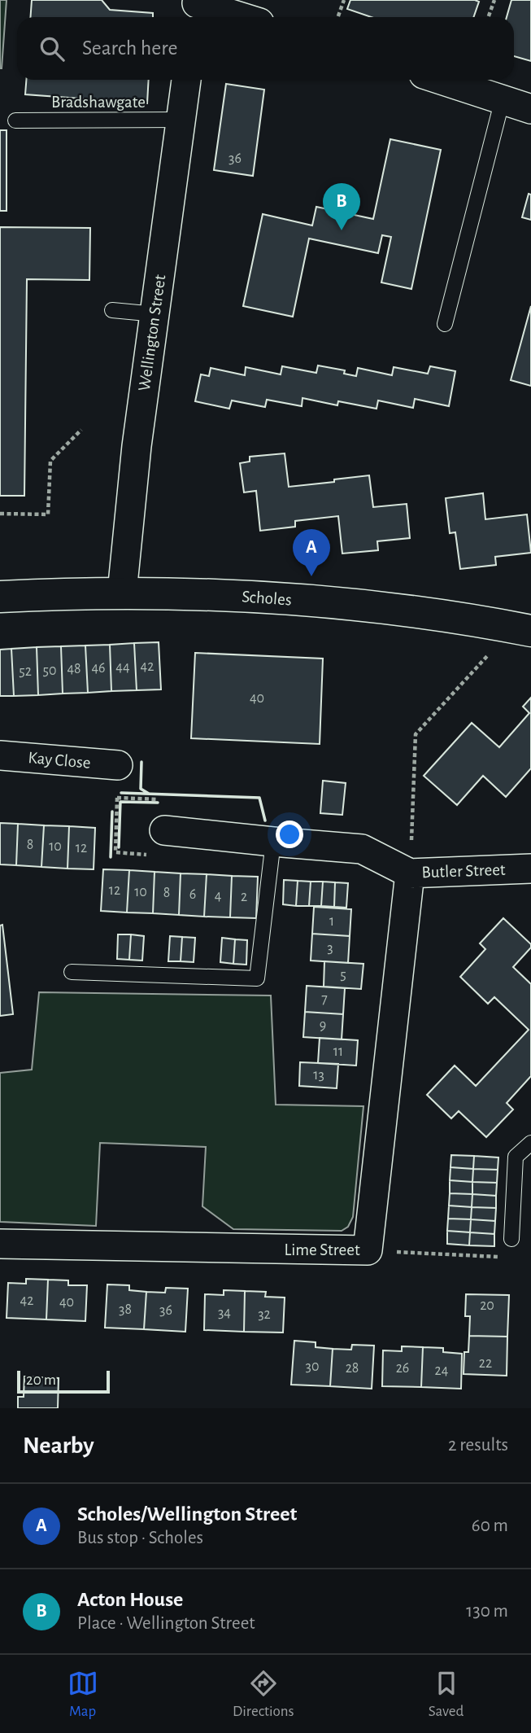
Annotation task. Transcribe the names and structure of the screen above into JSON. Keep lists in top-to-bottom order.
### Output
{
  "streets": {
    "main road": ["Scholes"],
    "street": [
      "Wellington Street",
      "Kay Close",
      "Butler Street",
      "Lime Street"
    ],
    "lane": ["Bradshawgate"]
  },
  "crossings": [
    ["Bradshawgate", "Wellington Street"],
    ["Wellington Street", "Scholes"],
    ["Butler Street", "Lime Street"]
  ],
  "house_numbers": [
    "36",
    "42",
    "44",
    "46",
    "48",
    "50",
    "52",
    "40",
    "8",
    "10",
    "12",
    "12",
    "10",
    "8",
    "6",
    "4",
    "2",
    "1",
    "3",
    "5",
    "7",
    "9",
    "11",
    "13",
    "42",
    "40",
    "20",
    "38",
    "36",
    "34",
    "32",
    "22",
    "30",
    "28",
    "26",
    "24"
  ],
  "scale_bar": "20 m",
  "page": {
    "search": "Search here",
    "pins": ["B", "A"],
    "scale": "20 m",
    "heading": ["Nearby", "2 results"],
    "list": [
      {
        "mark": "A",
        "name": "Scholes/Wellington Street",
        "note": "Bus stop · Scholes",
        "value": "60 m"
      },
      {
        "mark": "B",
        "name": "Acton House",
        "note": "Place · Wellington Street",
        "value": "130 m"
      }
    ],
    "nav": ["Map", "Directions", "Saved"]
  }
}
